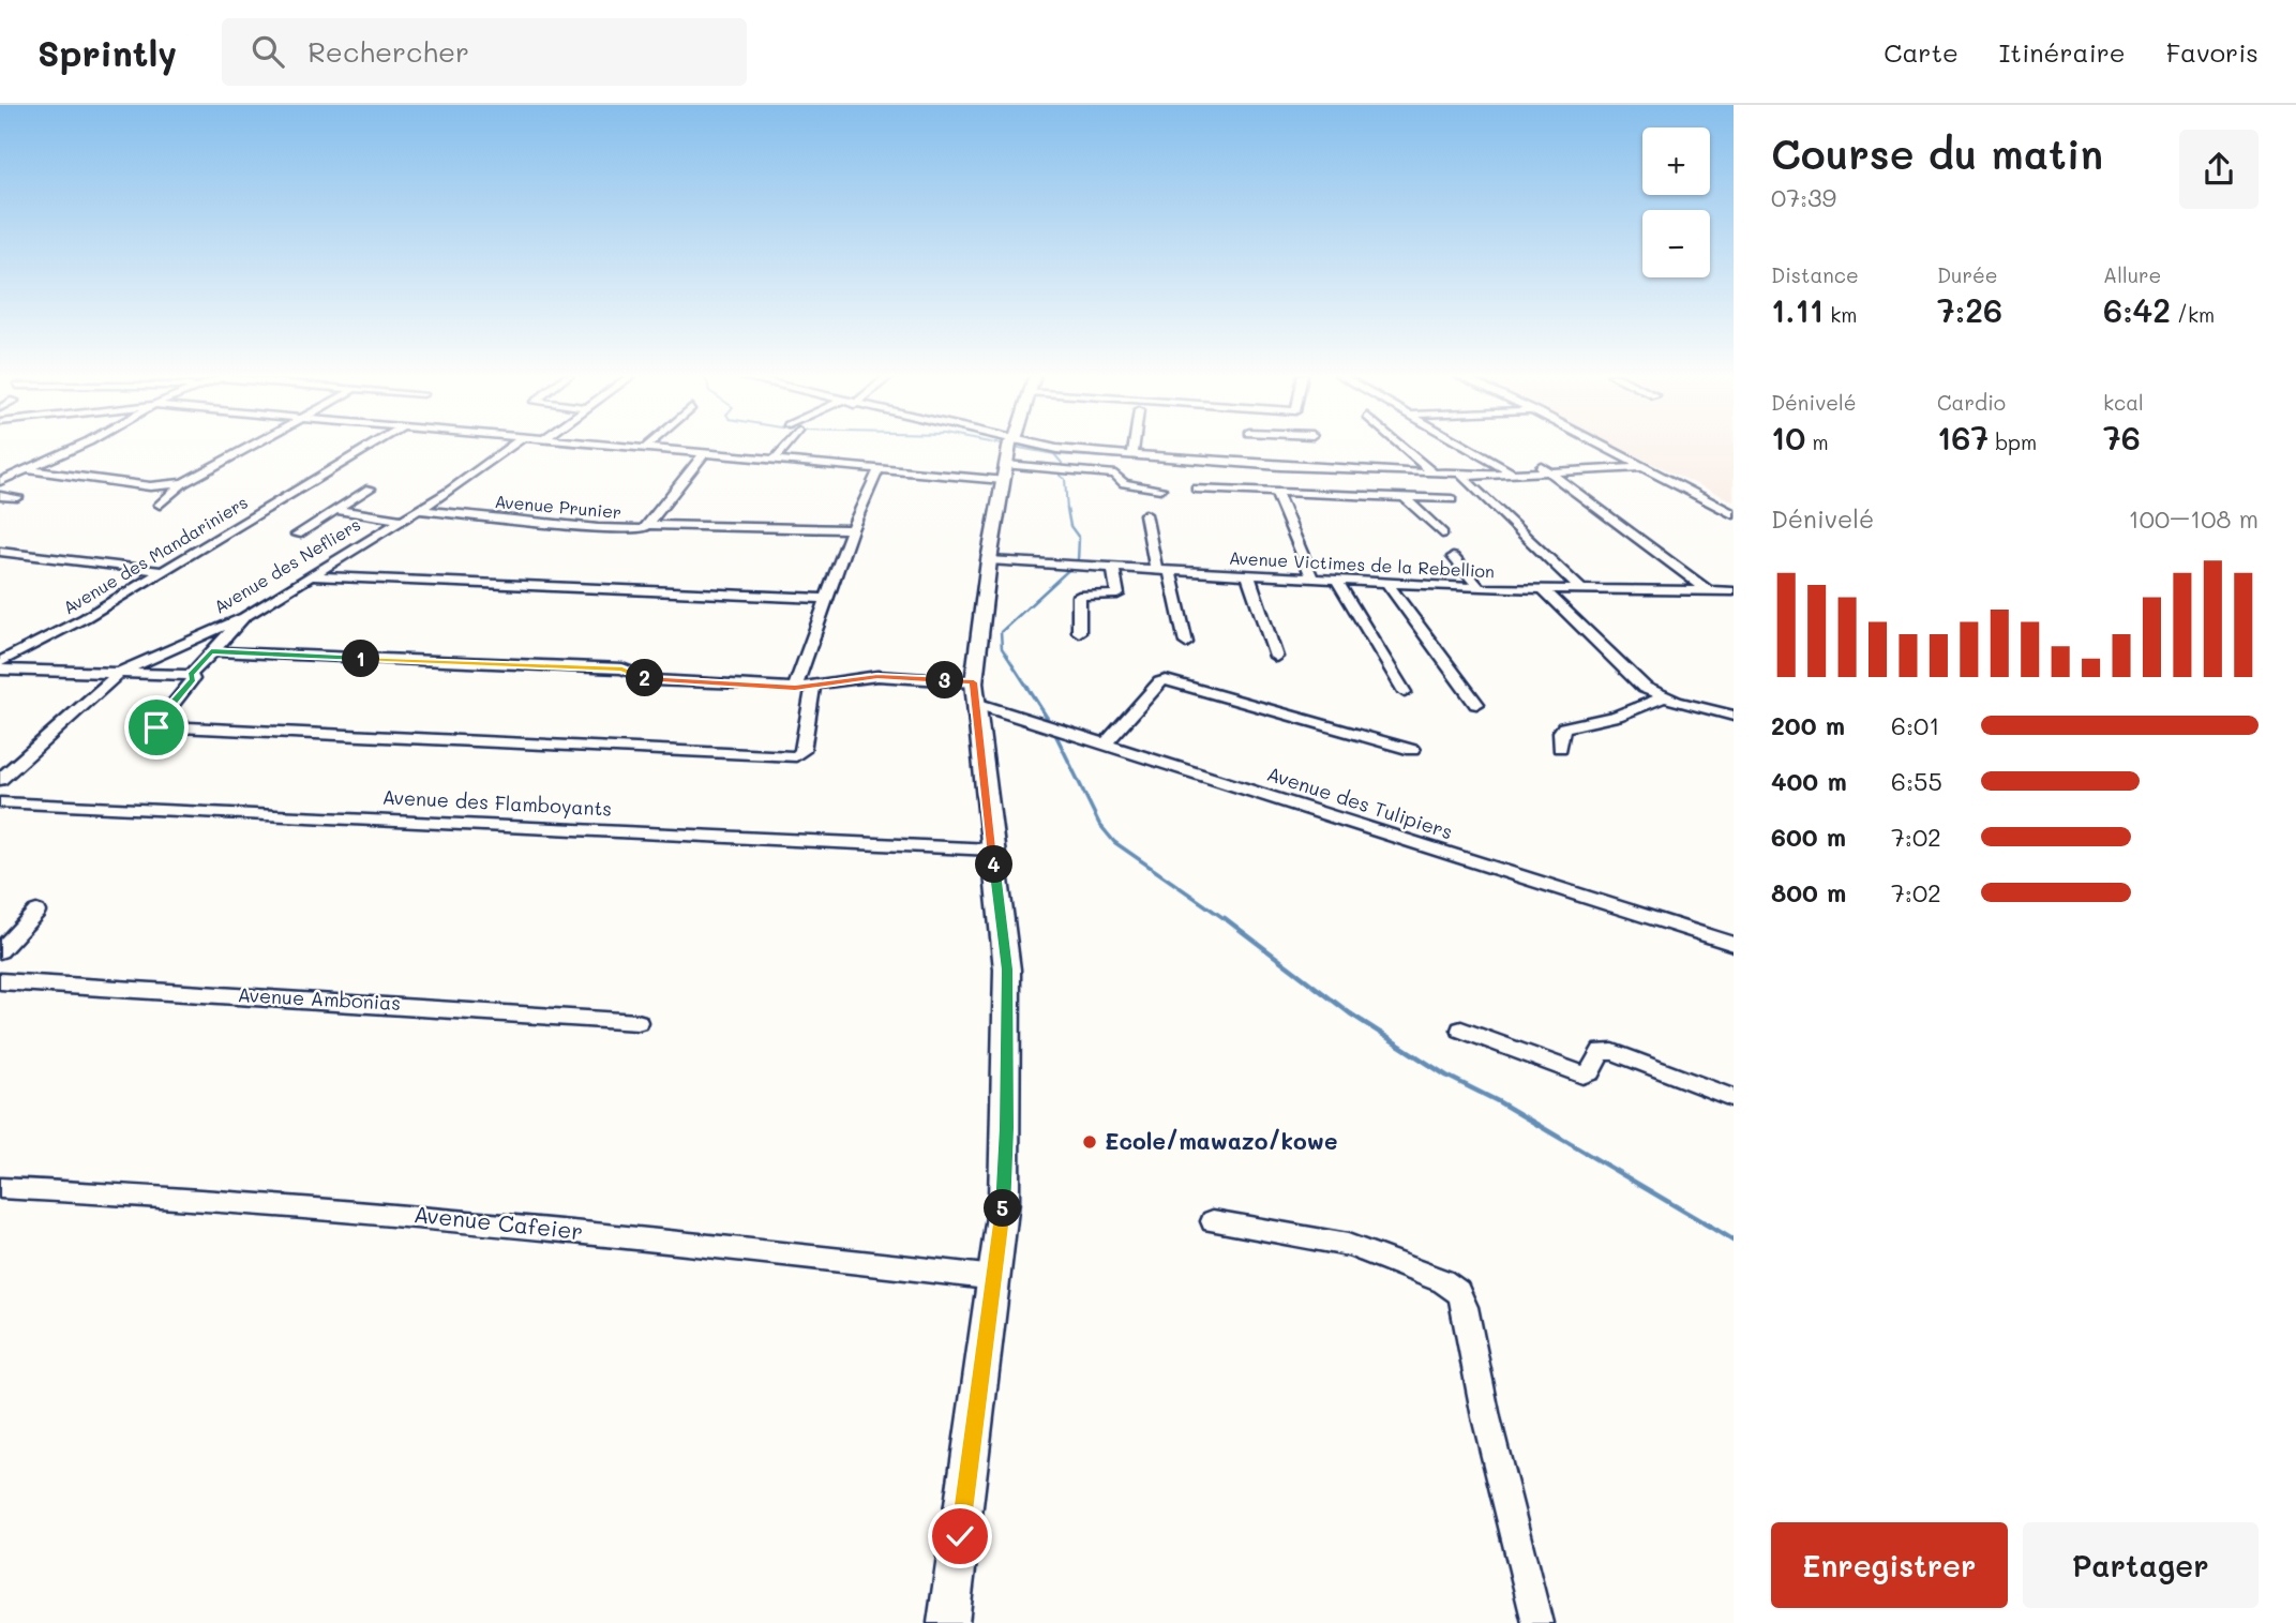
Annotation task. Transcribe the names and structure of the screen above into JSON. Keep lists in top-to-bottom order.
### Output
{
  "streets": {
    "street": [
      "Avenue Prunier",
      "Avenue des Mandariniers",
      "Avenue Victimes de la Rebellion",
      "Avenue des Nefliers",
      "Avenue des Flamboyants",
      "Avenue des Tulipiers",
      "Avenue Ambonias",
      "Avenue Cafeier"
    ]
  },
  "crossings": [
    ["Avenue Prunier", "Avenue des Nefliers"]
  ],
  "places": ["Ecole/mawazo/kowe"],
  "page": {
    "header": "Sprintly",
    "search": "Rechercher",
    "nav": ["Carte", "Itinéraire", "Favoris"],
    "heading": ["Course du matin", "07:39"],
    "map_buttons": ["+", "−"],
    "stats": [
      ["Distance", "1.11 km"],
      ["Durée", "7:26"],
      ["Allure", "6:42 /km"],
      ["Dénivelé", "10 m"],
      ["Cardio", "167 bpm"],
      ["kcal", "76"]
    ],
    "chart": ["Dénivelé", "100–108 m"],
    "pins": [
      "1",
      "2",
      "3",
      "4",
      "5"
    ],
    "list": [
      {
        "name": "200 m",
        "note": "6:01"
      },
      {
        "name": "400 m",
        "note": "6:55"
      },
      {
        "name": "600 m",
        "note": "7:02"
      },
      {
        "name": "800 m",
        "note": "7:02"
      }
    ],
    "buttons": ["Enregistrer", "Partager"]
  }
}
